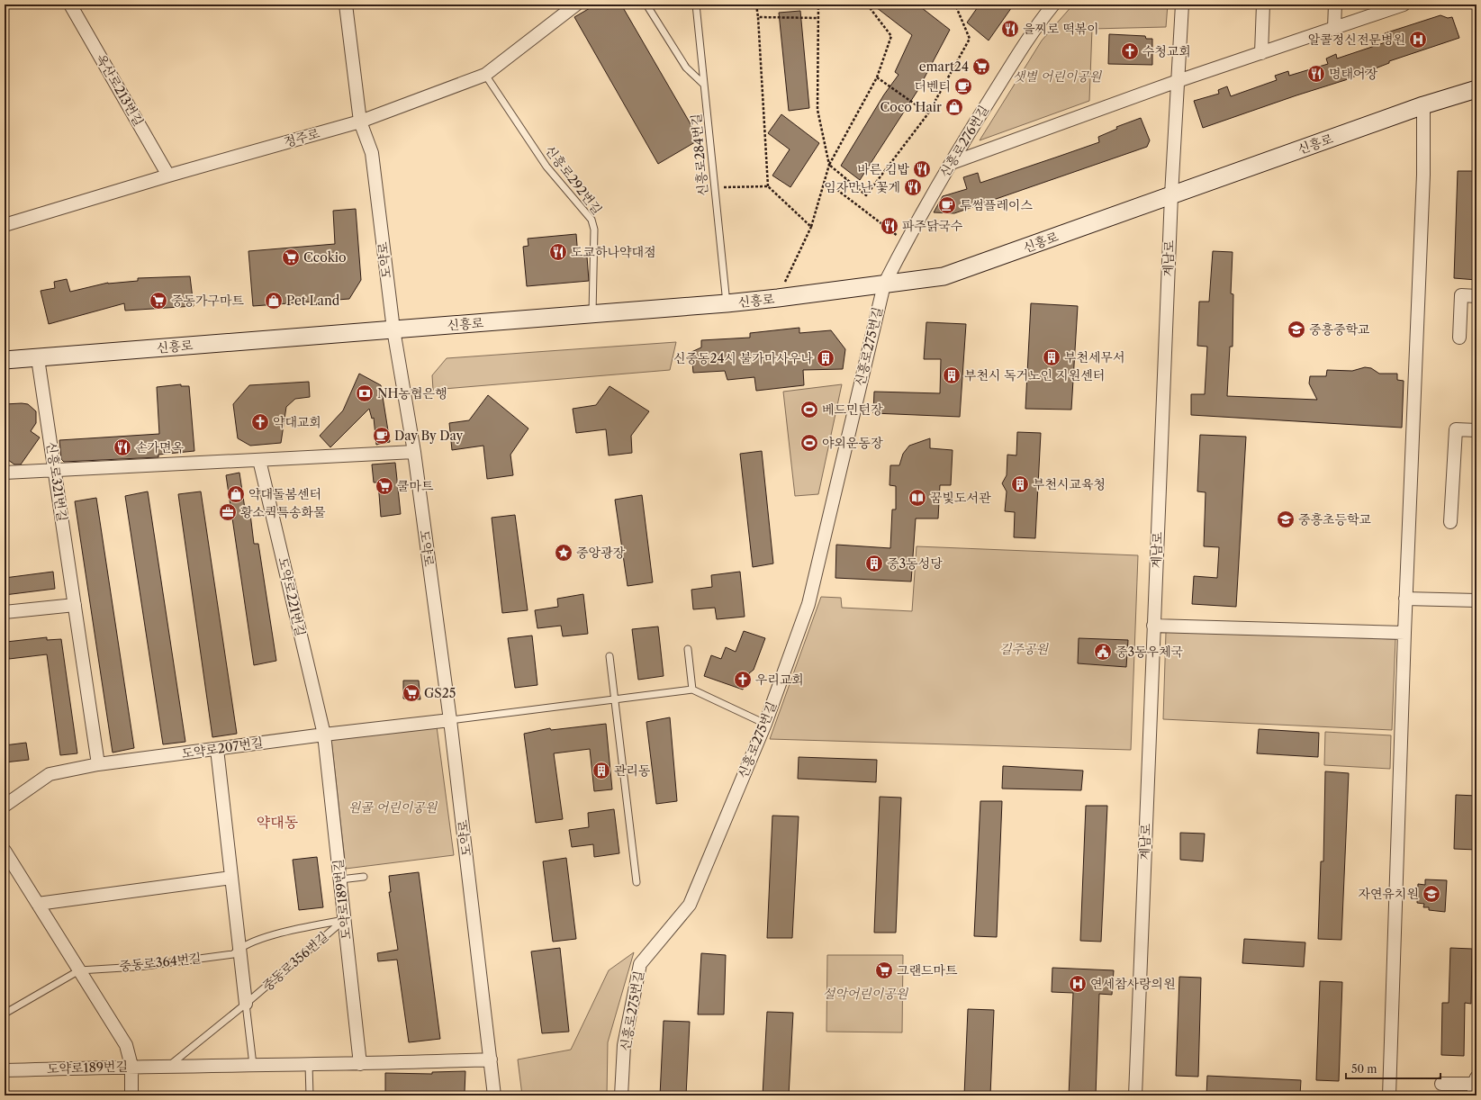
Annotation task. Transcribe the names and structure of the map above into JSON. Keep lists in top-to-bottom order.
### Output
{
  "streets": {
    "street": [
      "옥산로213번길",
      "정주로",
      "신흥로276번길",
      "신흥로",
      "계남로",
      "도약로",
      "신흥로275번길",
      "신흥로321번길",
      "도약로221번길",
      "도약로207번길",
      "도약로189번길",
      "중동로356번길"
    ],
    "lane": ["신흥로284번길", "신흥로292번길", "중동로364번길"]
  },
  "crossings": [
    ["옥산로213번길", "정주로"],
    ["정주로", "신흥로292번길"],
    ["정주로", "도약로"],
    ["신흥로276번길", "신흥로"],
    ["신흥로276번길", "신흥로275번길"],
    ["신흥로", "신흥로284번길"],
    ["신흥로", "신흥로292번길"],
    ["신흥로", "계남로"],
    ["신흥로", "도약로"],
    ["신흥로", "신흥로275번길"],
    ["신흥로", "신흥로321번길"],
    ["도약로", "도약로207번길"],
    ["도약로", "도약로189번길"],
    ["신흥로321번길", "도약로207번길"],
    ["도약로221번길", "도약로207번길"],
    ["도약로221번길", "도약로189번길"],
    ["도약로207번길", "도약로189번길"],
    ["도약로207번길", "중동로356번길"],
    ["도약로189번길", "중동로356번길"],
    ["중동로356번길", "중동로364번길"]
  ],
  "districts": ["약대동"],
  "parks": [
    "샛별 어린이공원",
    "길주공원",
    "원골 어린이공원",
    "설악어린이공원"
  ],
  "places": {
    "restaurant": [
      "을찌로 떡볶이",
      "명태어장",
      "바른 김밥",
      "임자만난 꽃게",
      "파주닭국수",
      "도쿄하나약대점",
      "손가면옥"
    ],
    "hospital": ["알콜정신전문병원", "연세참사랑의원"],
    "church": ["수청교회", "약대교회", "우리교회"],
    "supermarket": [
      "emart24",
      "Ccokio",
      "중동가구마트",
      "쿨마트",
      "GS25",
      "그랜드마트"
    ],
    "cafe": ["더벤티", "투썸플레이스", "Day By Day"],
    "shop": ["Coco Hair", "Pet Land", "약대돌봄센터"],
    "school or university": ["중흥중학교", "중흥초등학교", "자연유치원"],
    "building": [
      "부천세무서",
      "신중동24시 불가마사우나",
      "부천시 독거노인 지원센터",
      "부천시교육청",
      "중3동성당",
      "관리동"
    ],
    "bank": ["NH농협은행"],
    "sports": ["베드민턴장", "야외운동장"],
    "library": ["꿈빛도서관"],
    "office": ["황소퀵특송화물"],
    "place": ["중앙광장"],
    "public building": ["중3동우체국"]
  },
  "scale_bar": "50 m"
}
